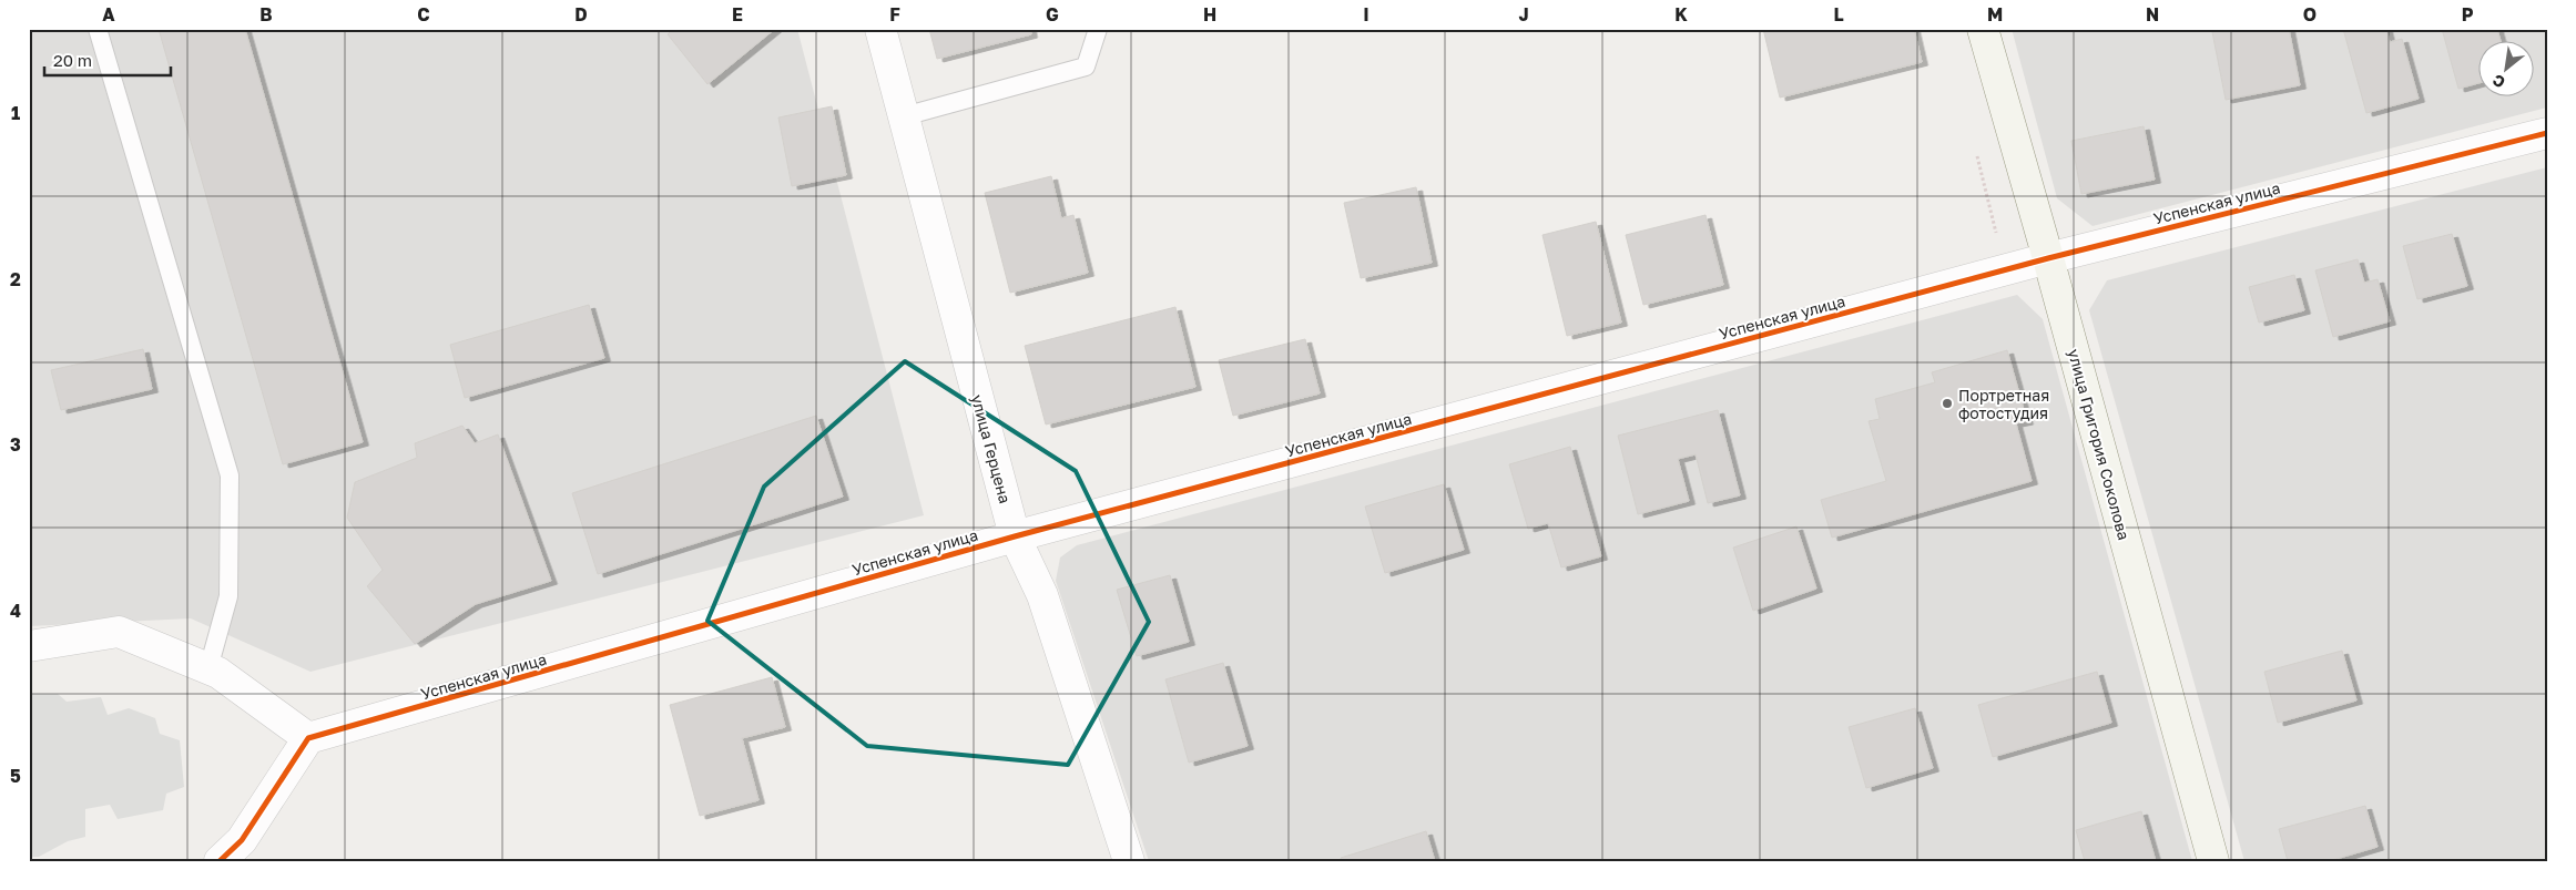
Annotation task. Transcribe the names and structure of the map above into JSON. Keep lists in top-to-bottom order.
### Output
{
  "streets": {
    "street": ["Успенская улица", "улица Григория Соколова", "улица Герцена"]
  },
  "crossings": [
    ["Успенская улица", "улица Григория Соколова"],
    ["Успенская улица", "улица Герцена"]
  ],
  "places": ["Портретная фотостудия"],
  "scale_bar": "20 m",
  "north": "bottom left",
  "grid": {
    "columns": [
      "A",
      "B",
      "C",
      "D",
      "E",
      "F",
      "G",
      "H",
      "I",
      "J",
      "K",
      "L",
      "M",
      "N",
      "O",
      "P"
    ],
    "rows": [
      "1",
      "2",
      "3",
      "4",
      "5"
    ]
  }
}
